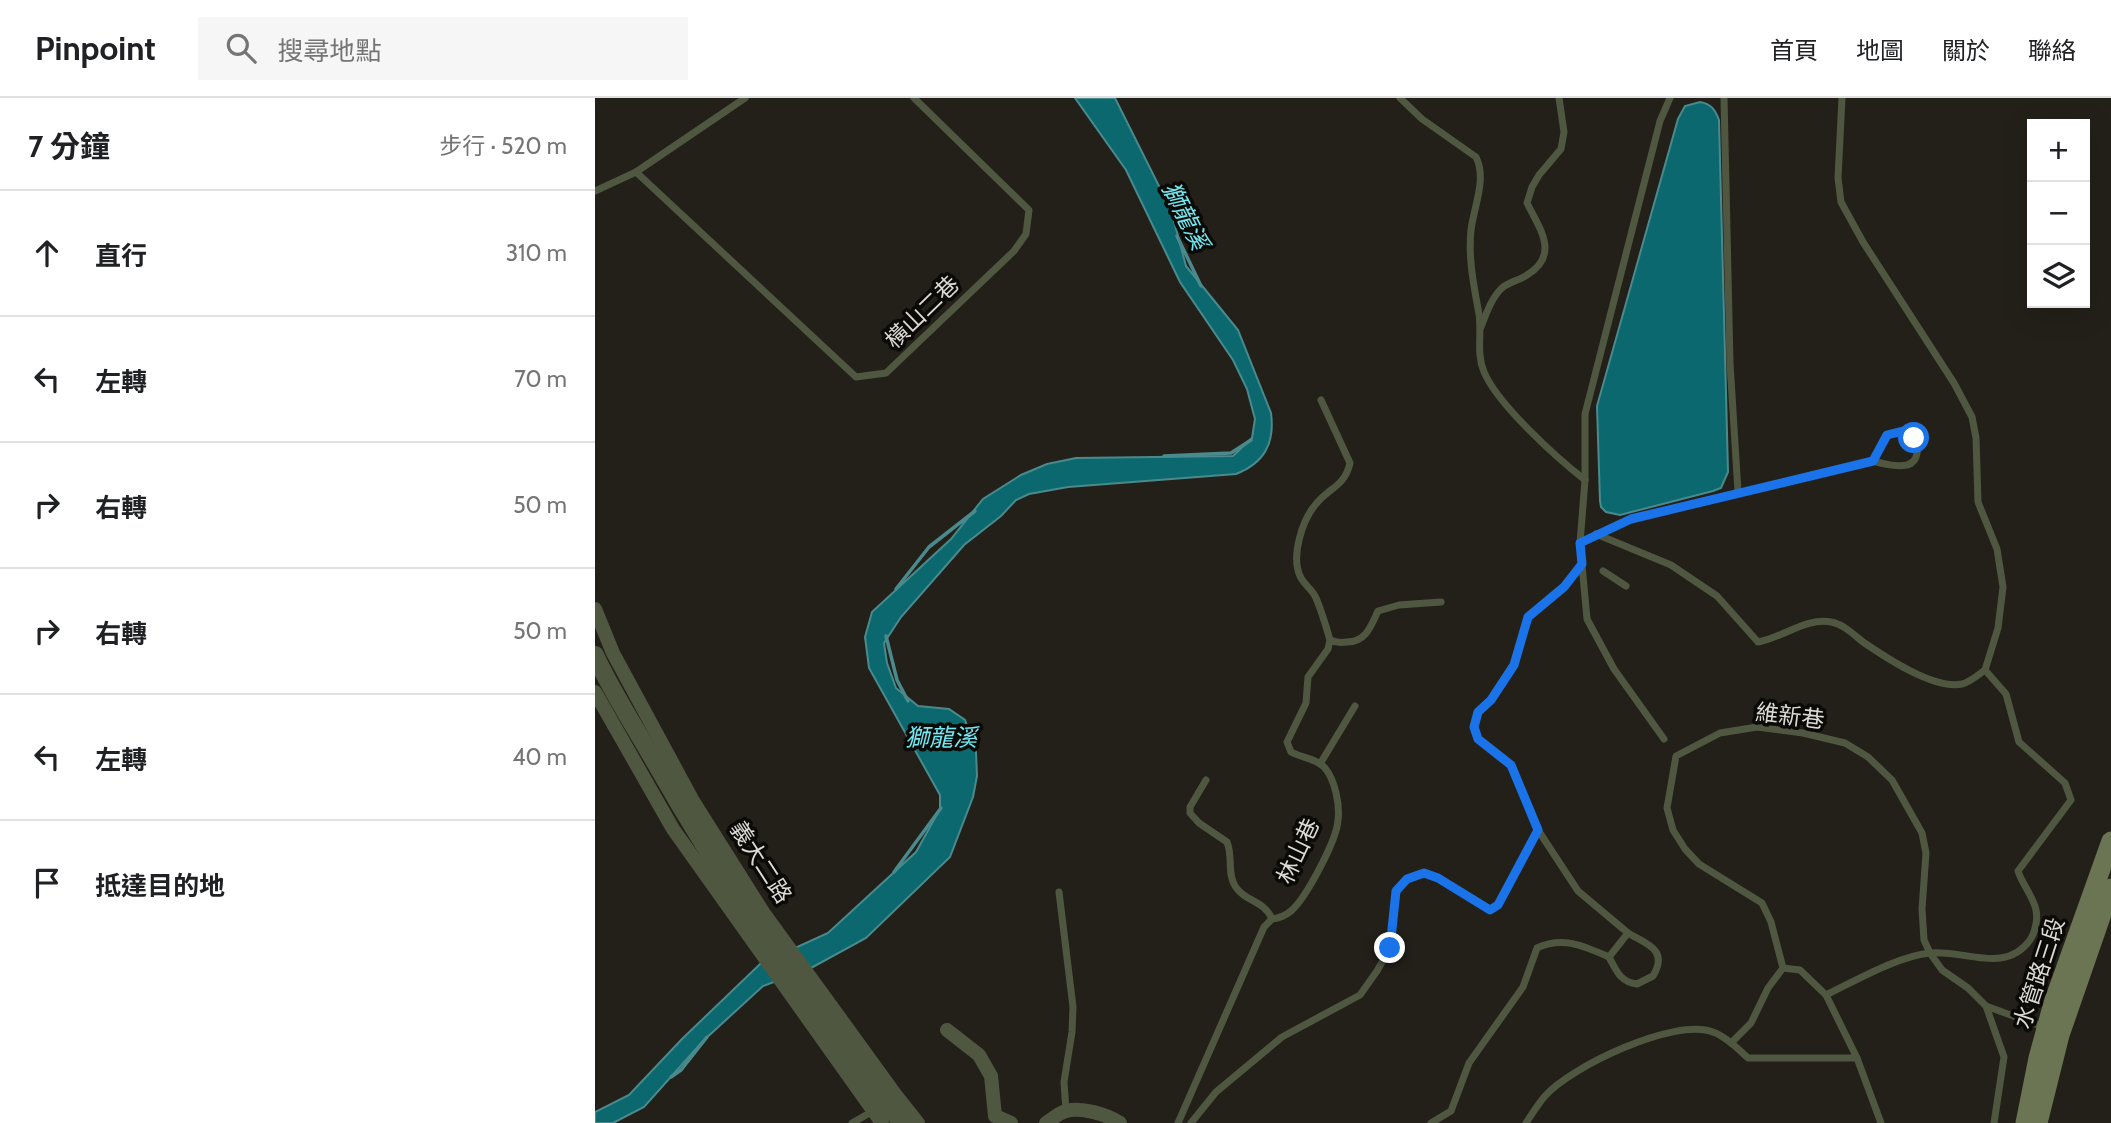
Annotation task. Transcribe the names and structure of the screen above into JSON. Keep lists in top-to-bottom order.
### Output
{
  "streets": {
    "main road": ["水管路三段"],
    "street": ["義大二路"],
    "lane": ["橫山二巷", "維新巷", "林山巷"]
  },
  "water": ["獅龍溪"],
  "page": {
    "header": "Pinpoint",
    "search": "搜尋地點",
    "nav": [
      "首頁",
      "地圖",
      "關於",
      "聯絡"
    ],
    "heading": ["7 分鐘", "步行 · 520 m"],
    "map_buttons": ["+", "−"],
    "list": [
      ["直行", "310 m"],
      ["左轉", "70 m"],
      ["右轉", "50 m"],
      ["右轉", "50 m"],
      ["左轉", "40 m"],
      "抵達目的地"
    ]
  }
}
